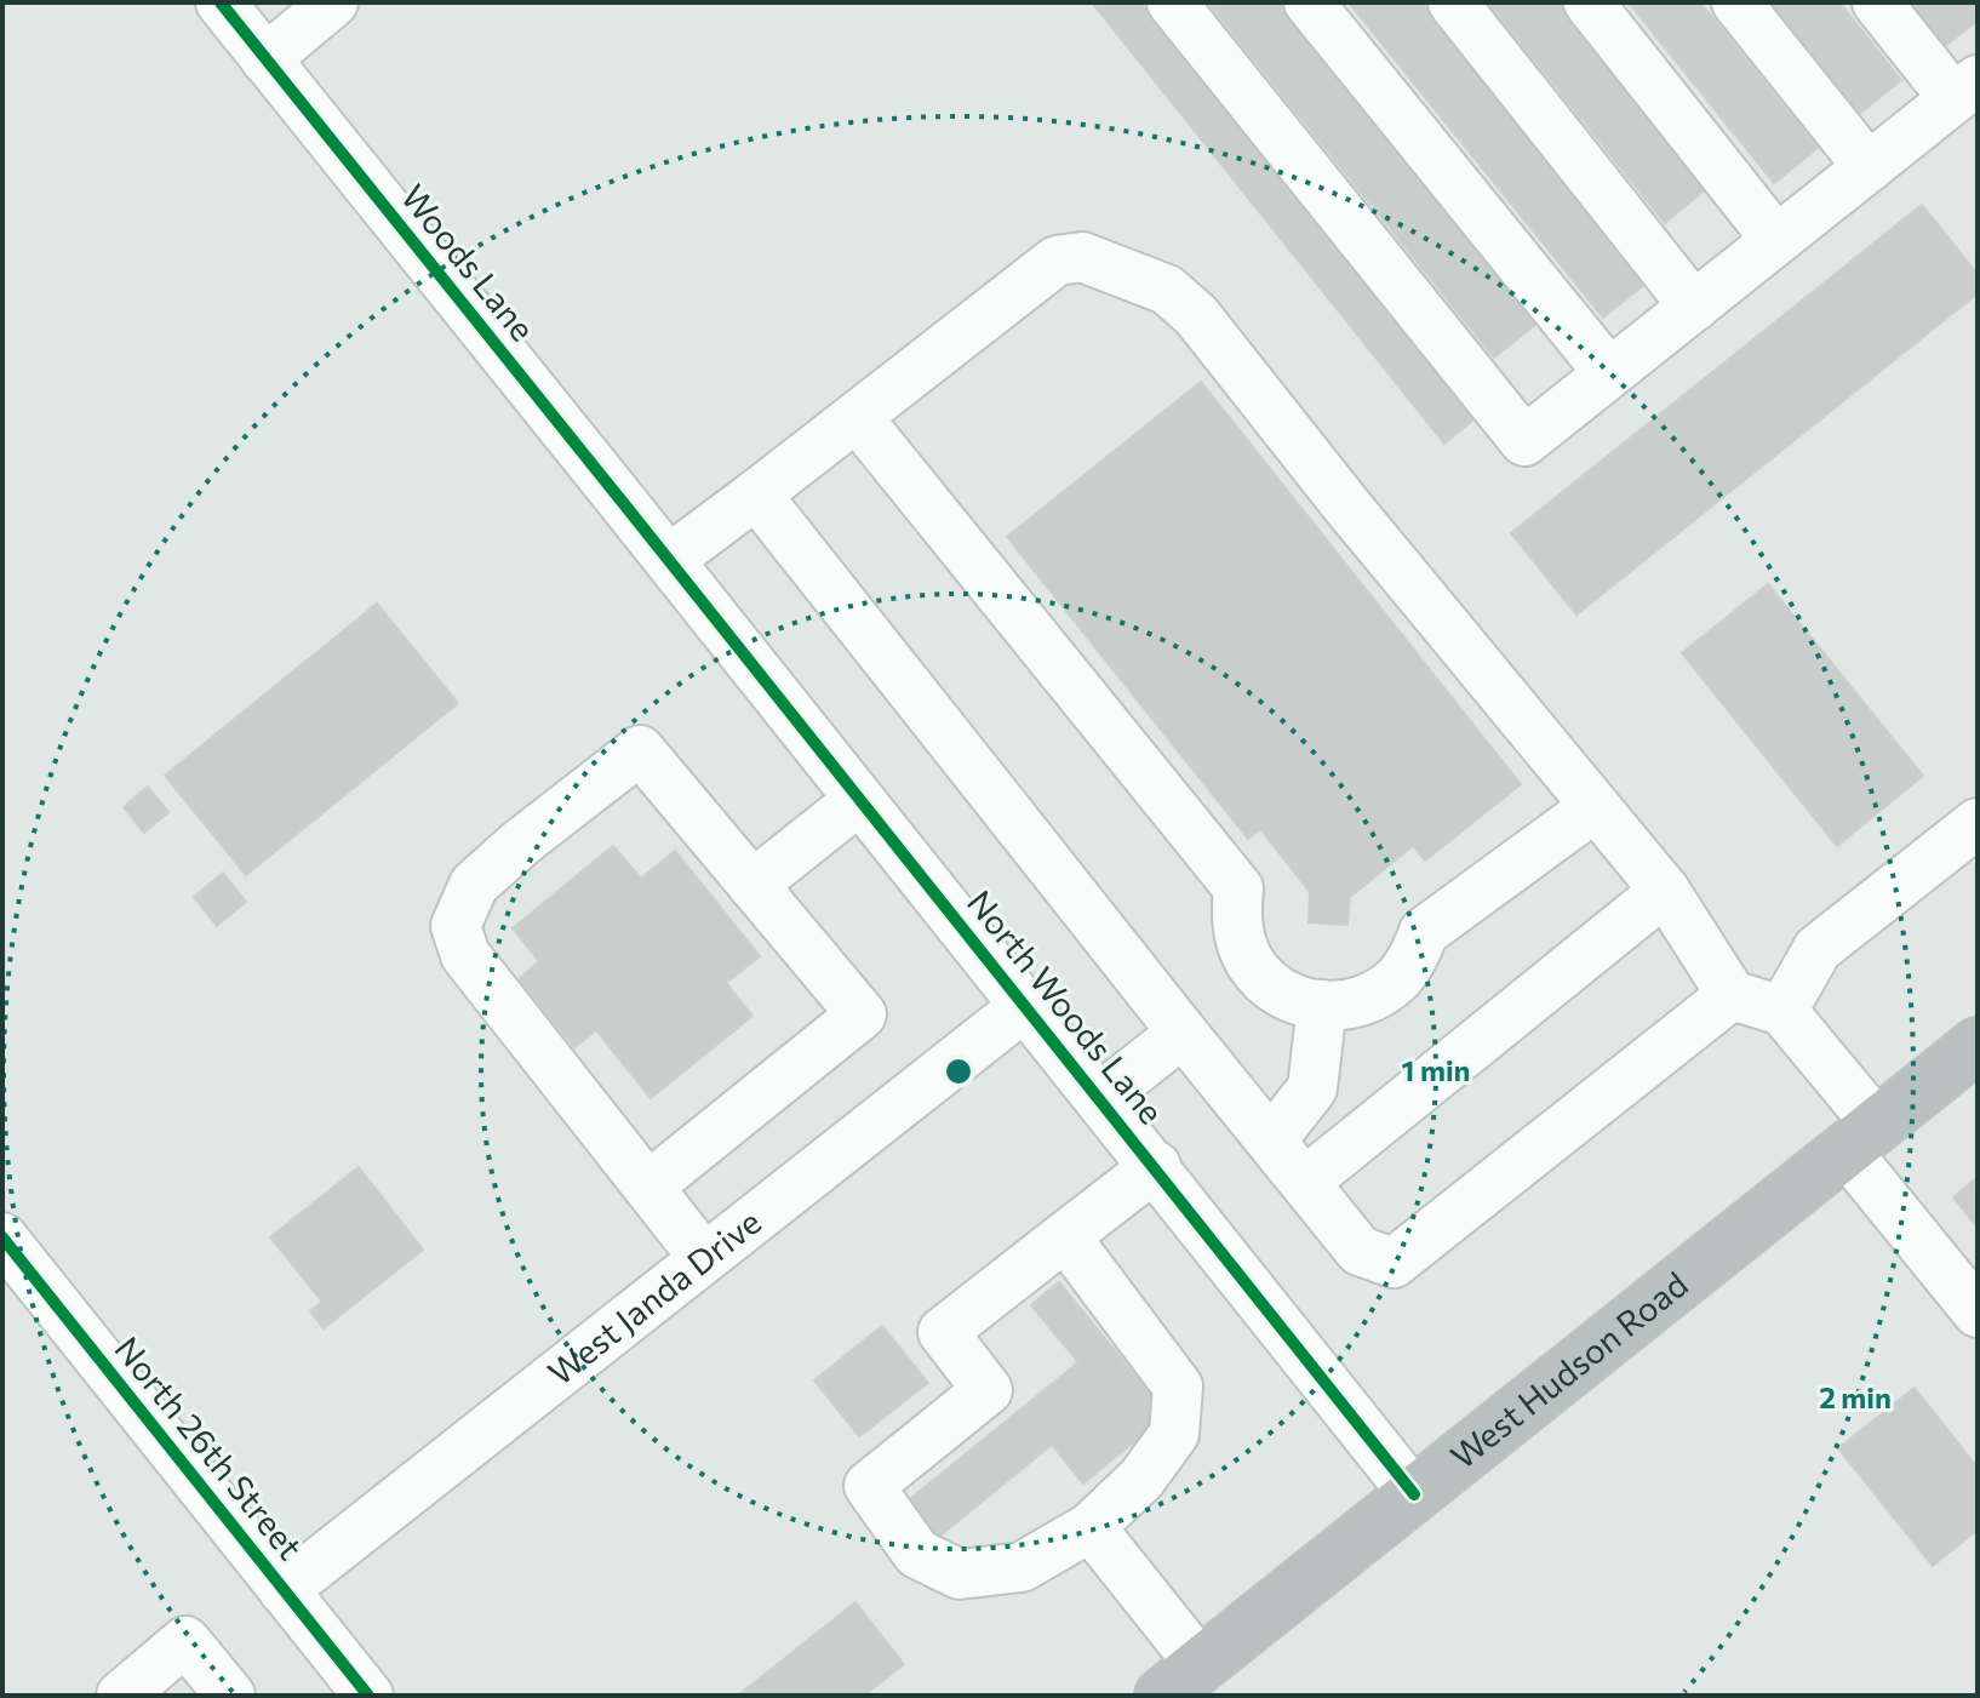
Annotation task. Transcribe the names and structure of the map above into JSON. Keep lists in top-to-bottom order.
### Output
{
  "streets": {
    "highway": ["West Hudson Road"],
    "street": [
      "Woods Lane",
      "North Woods Lane",
      "West Janda Drive",
      "North 26th Street"
    ]
  },
  "crossings": [
    ["Woods Lane", "North Woods Lane"],
    ["North Woods Lane", "West Janda Drive"],
    ["North Woods Lane", "West Hudson Road"],
    ["West Janda Drive", "North 26th Street"]
  ],
  "rings": ["1 min", "2 min"]
}
